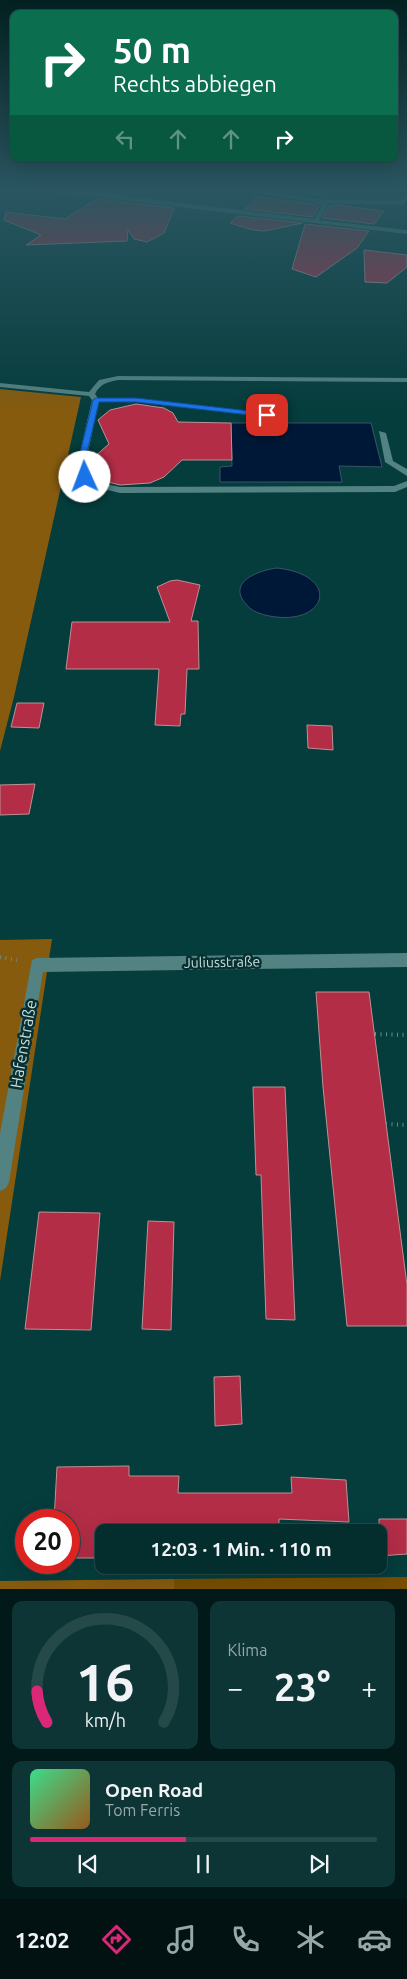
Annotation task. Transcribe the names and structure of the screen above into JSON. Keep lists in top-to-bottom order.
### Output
{
  "streets": {
    "street": ["Juliusstraße", "Hafenstraße"]
  },
  "crossings": [
    ["Juliusstraße", "Hafenstraße"]
  ],
  "page": {
    "turn": ["50 m", "Rechts abbiegen"],
    "limit": "20",
    "trip": "12:03 · 1 Min. · 110 m",
    "tile": "Klima",
    "heat": ["−", "23°", "+"],
    "song": ["Open Road", "Tom Ferris"],
    "tabs": "12:02",
    "gauge": ["16", "km/h"]
  }
}
